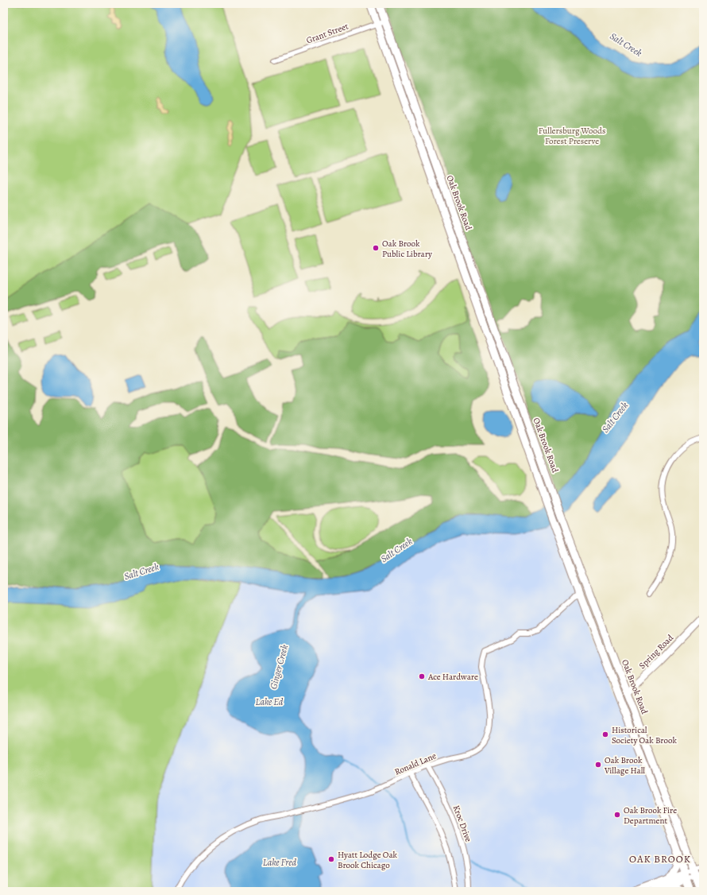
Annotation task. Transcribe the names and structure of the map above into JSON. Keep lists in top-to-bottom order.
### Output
{
  "streets": {
    "main road": ["Oak Brook Road"],
    "street": [
      "Grant Street",
      "Spring Road",
      "Ronald Lane",
      "Kroc Drive"
    ]
  },
  "crossings": [
    ["Grant Street", "Oak Brook Road"],
    ["Oak Brook Road", "Spring Road"],
    ["Oak Brook Road", "Ronald Lane"],
    ["Ronald Lane", "Kroc Drive"]
  ],
  "districts": ["OAK BROOK"],
  "water": [
    "Salt Creek",
    "Ginger Creek",
    "Lake Ed",
    "Lake Fred"
  ],
  "parks": ["Fullersburg Woods Forest Preserve"],
  "places": [
    "Oak Brook Public Library",
    "Ace Hardware",
    "Historical Society Oak Brook",
    "Oak Brook Village Hall",
    "Oak Brook Fire Department",
    "Hyatt Lodge Oak Brook Chicago"
  ]
}
